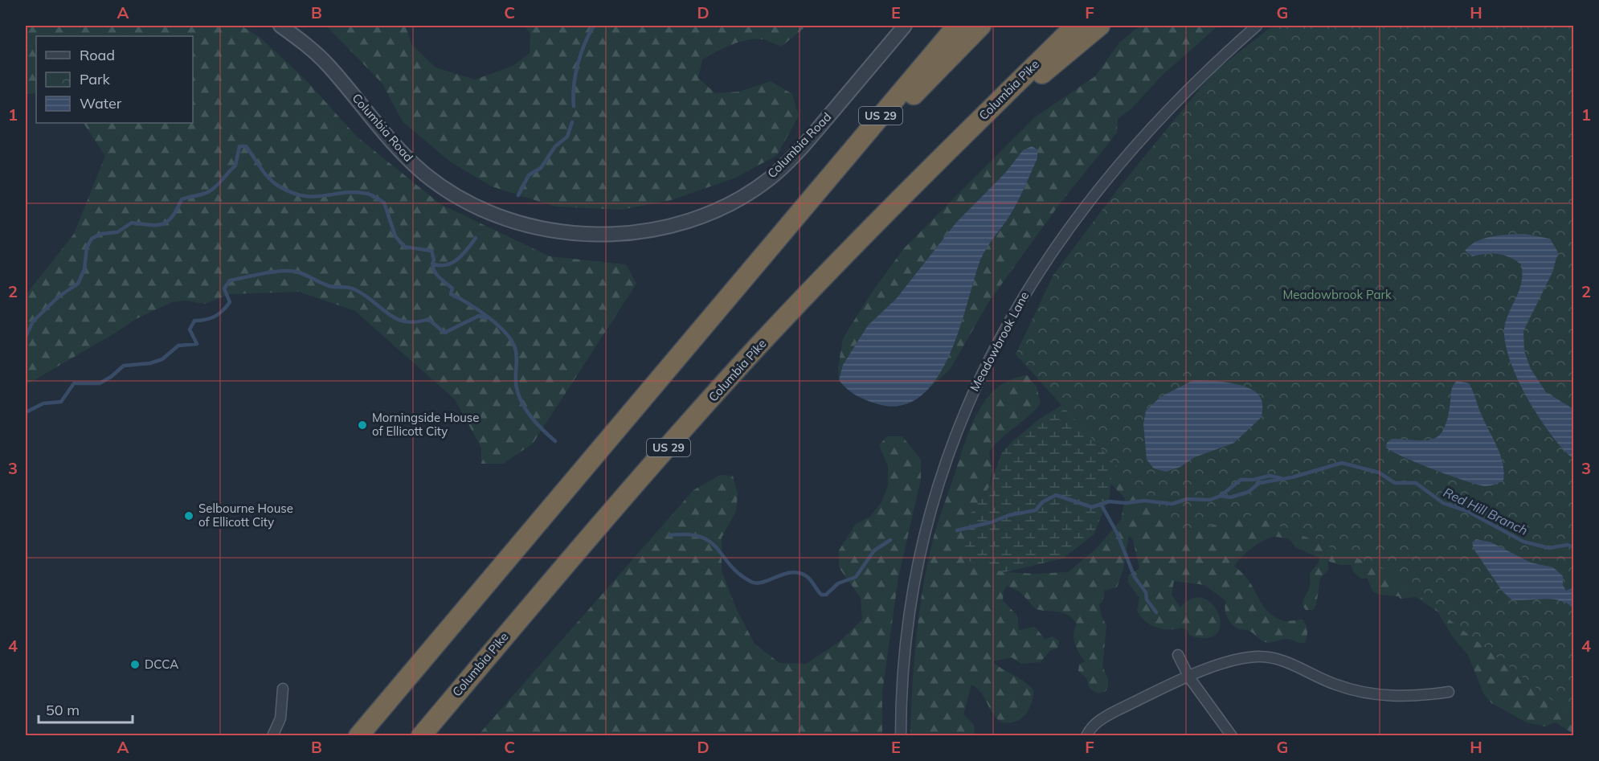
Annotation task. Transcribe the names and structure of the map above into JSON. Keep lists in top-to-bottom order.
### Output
{
  "streets": {
    "highway": ["Columbia Pike", "US 29"],
    "street": ["Columbia Road", "Meadowbrook Lane"]
  },
  "water": ["Red Hill Branch"],
  "parks": ["Meadowbrook Park"],
  "places": ["Morningside House of Ellicott City", "Selbourne House of Ellicott City", "DCCA"],
  "legend": ["Road", "Park", "Water"],
  "scale_bar": "50 m",
  "grid": {
    "columns": [
      "A",
      "B",
      "C",
      "D",
      "E",
      "F",
      "G",
      "H"
    ],
    "rows": [
      "1",
      "2",
      "3",
      "4"
    ]
  }
}
